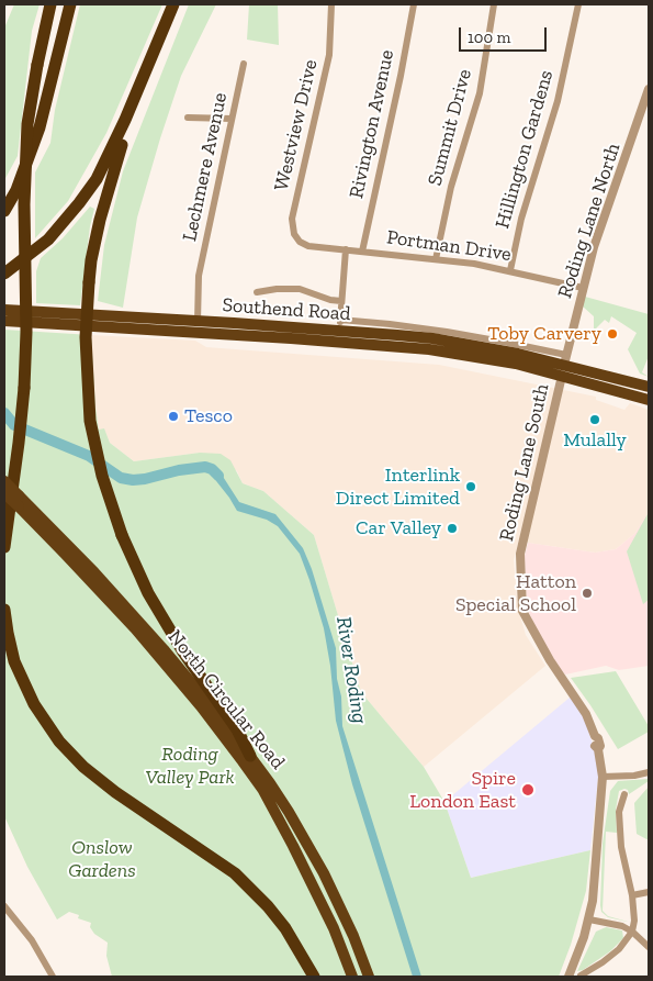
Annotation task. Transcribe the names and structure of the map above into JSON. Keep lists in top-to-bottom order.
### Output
{
  "streets": {
    "highway": ["Southend Road", "North Circular Road"],
    "street": [
      "Rivington Avenue",
      "Westview Drive",
      "Summit Drive",
      "Hillington Gardens",
      "Lechmere Avenue",
      "Roding Lane North",
      "Portman Drive",
      "Roding Lane South"
    ]
  },
  "crossings": [
    ["Rivington Avenue", "Portman Drive"],
    ["Westview Drive", "Portman Drive"],
    ["Summit Drive", "Portman Drive"],
    ["Hillington Gardens", "Portman Drive"],
    ["Lechmere Avenue", "Southend Road"],
    ["Roding Lane North", "Portman Drive"],
    ["Roding Lane North", "Southend Road"],
    ["Roding Lane North", "Roding Lane South"],
    ["Southend Road", "Roding Lane South"]
  ],
  "water": ["River Roding"],
  "parks": ["Roding Valley Park", "Onslow Gardens"],
  "places": [
    "Toby Carvery",
    "Tesco",
    "Mulally",
    "Interlink Direct Limited",
    "Car Valley",
    "Hatton Special School",
    "Spire London East"
  ],
  "scale_bar": "100 m"
}
